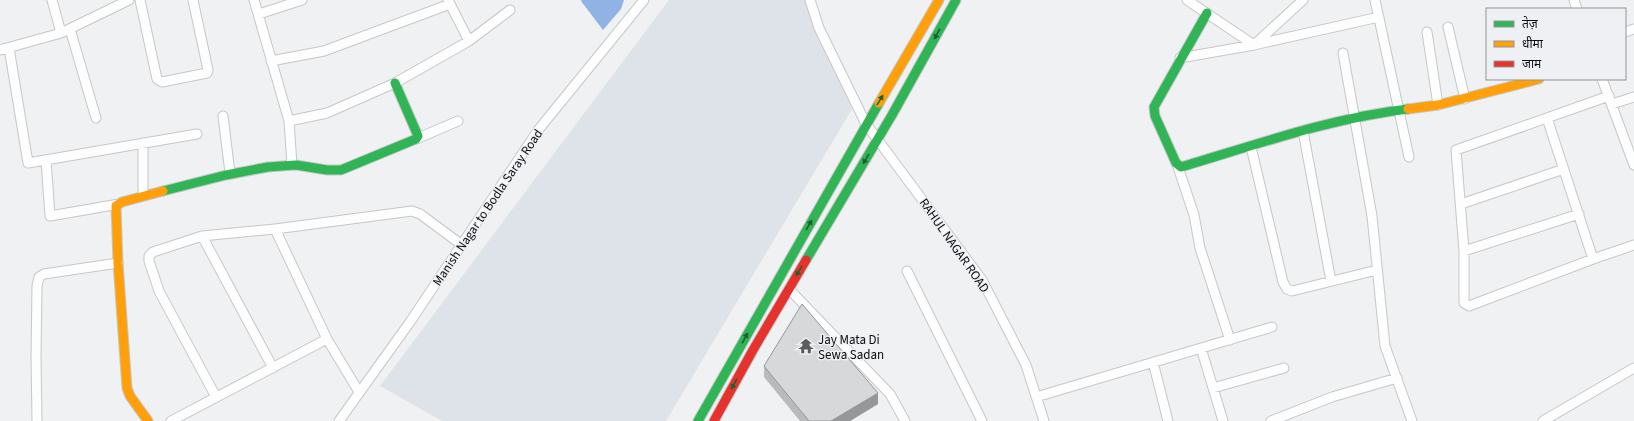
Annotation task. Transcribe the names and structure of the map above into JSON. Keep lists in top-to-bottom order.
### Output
{
  "streets": {
    "street": ["Manish Nagar to Bodla Saray Road", "RAHUL NAGAR ROAD"]
  },
  "places": {
    "temple": ["Jay Mata Di Sewa Sadan"]
  },
  "legend": ["तेज़", "धीमा", "जाम"]
}
